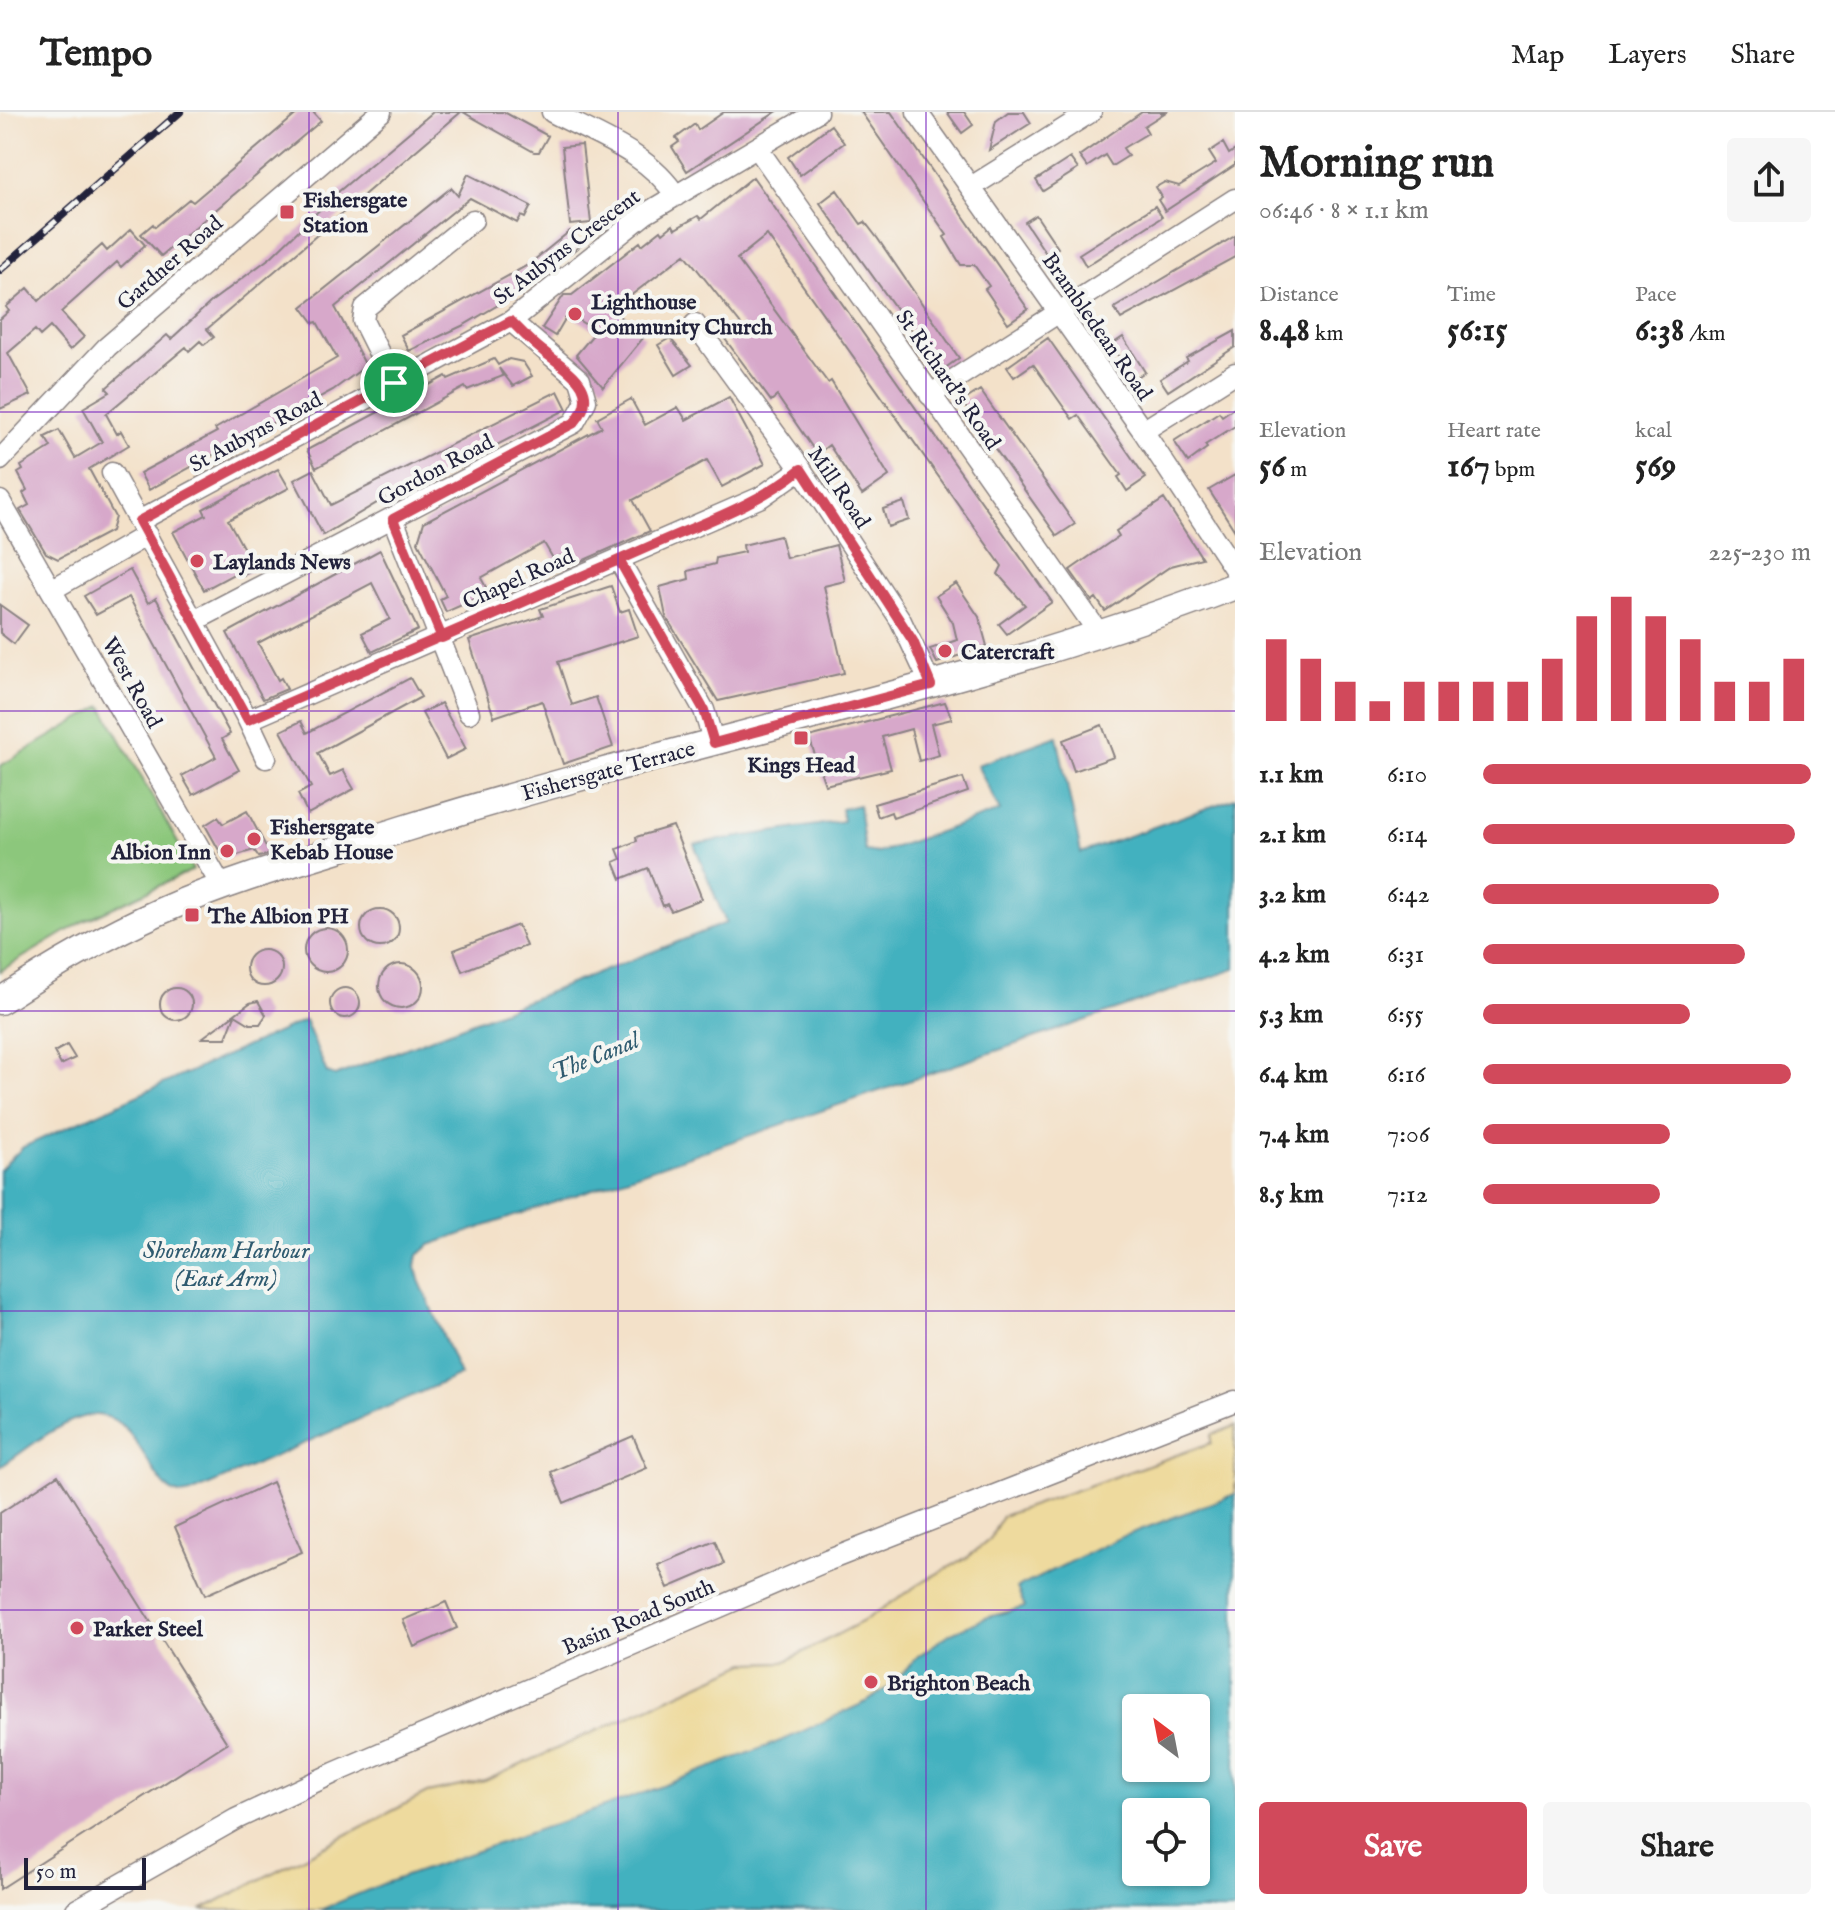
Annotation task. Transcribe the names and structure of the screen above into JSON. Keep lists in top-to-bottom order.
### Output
{
  "streets": {
    "main road": ["Fishersgate Terrace"],
    "street": [
      "St Aubyns Crescent",
      "Gardner Road",
      "Brambledean Road",
      "St Richard's Road",
      "St Aubyns Road",
      "Gordon Road",
      "Mill Road",
      "Chapel Road",
      "West Road",
      "Basin Road South"
    ]
  },
  "crossings": [
    ["St Aubyns Crescent", "St Aubyns Road"],
    ["St Aubyns Crescent", "Gordon Road"],
    ["St Richard's Road", "Fishersgate Terrace"],
    ["St Aubyns Road", "West Road"],
    ["Mill Road", "Chapel Road"],
    ["Mill Road", "Fishersgate Terrace"],
    ["West Road", "Fishersgate Terrace"]
  ],
  "water": ["The Canal", "Shoreham Harbour (East Arm)"],
  "places": {
    "transit": ["Fishersgate Station", "Kings Head", "The Albion PH"],
    "other": [
      "Lighthouse Community Church",
      "Laylands News",
      "Catercraft",
      "Fishersgate Kebab House",
      "Albion Inn",
      "Parker Steel",
      "Brighton Beach"
    ]
  },
  "scale_bar": "50 m",
  "north": "top left",
  "page": {
    "header": "Tempo",
    "nav": ["Map", "Layers", "Share"],
    "heading": ["Morning run", "06:46 · 8 × 1.1 km"],
    "stats": [
      ["Distance", "8.48 km"],
      ["Time", "56:15"],
      ["Pace", "6:38 /km"],
      ["Elevation", "56 m"],
      ["Heart rate", "167 bpm"],
      ["kcal", "569"]
    ],
    "chart": ["Elevation", "225–230 m"],
    "list": [
      {
        "name": "1.1 km",
        "note": "6:10"
      },
      {
        "name": "2.1 km",
        "note": "6:14"
      },
      {
        "name": "3.2 km",
        "note": "6:42"
      },
      {
        "name": "4.2 km",
        "note": "6:31"
      },
      {
        "name": "5.3 km",
        "note": "6:55"
      },
      {
        "name": "6.4 km",
        "note": "6:16"
      },
      {
        "name": "7.4 km",
        "note": "7:06"
      },
      {
        "name": "8.5 km",
        "note": "7:12"
      }
    ],
    "buttons": ["Save", "Share"],
    "scale": "50 m"
  }
}
